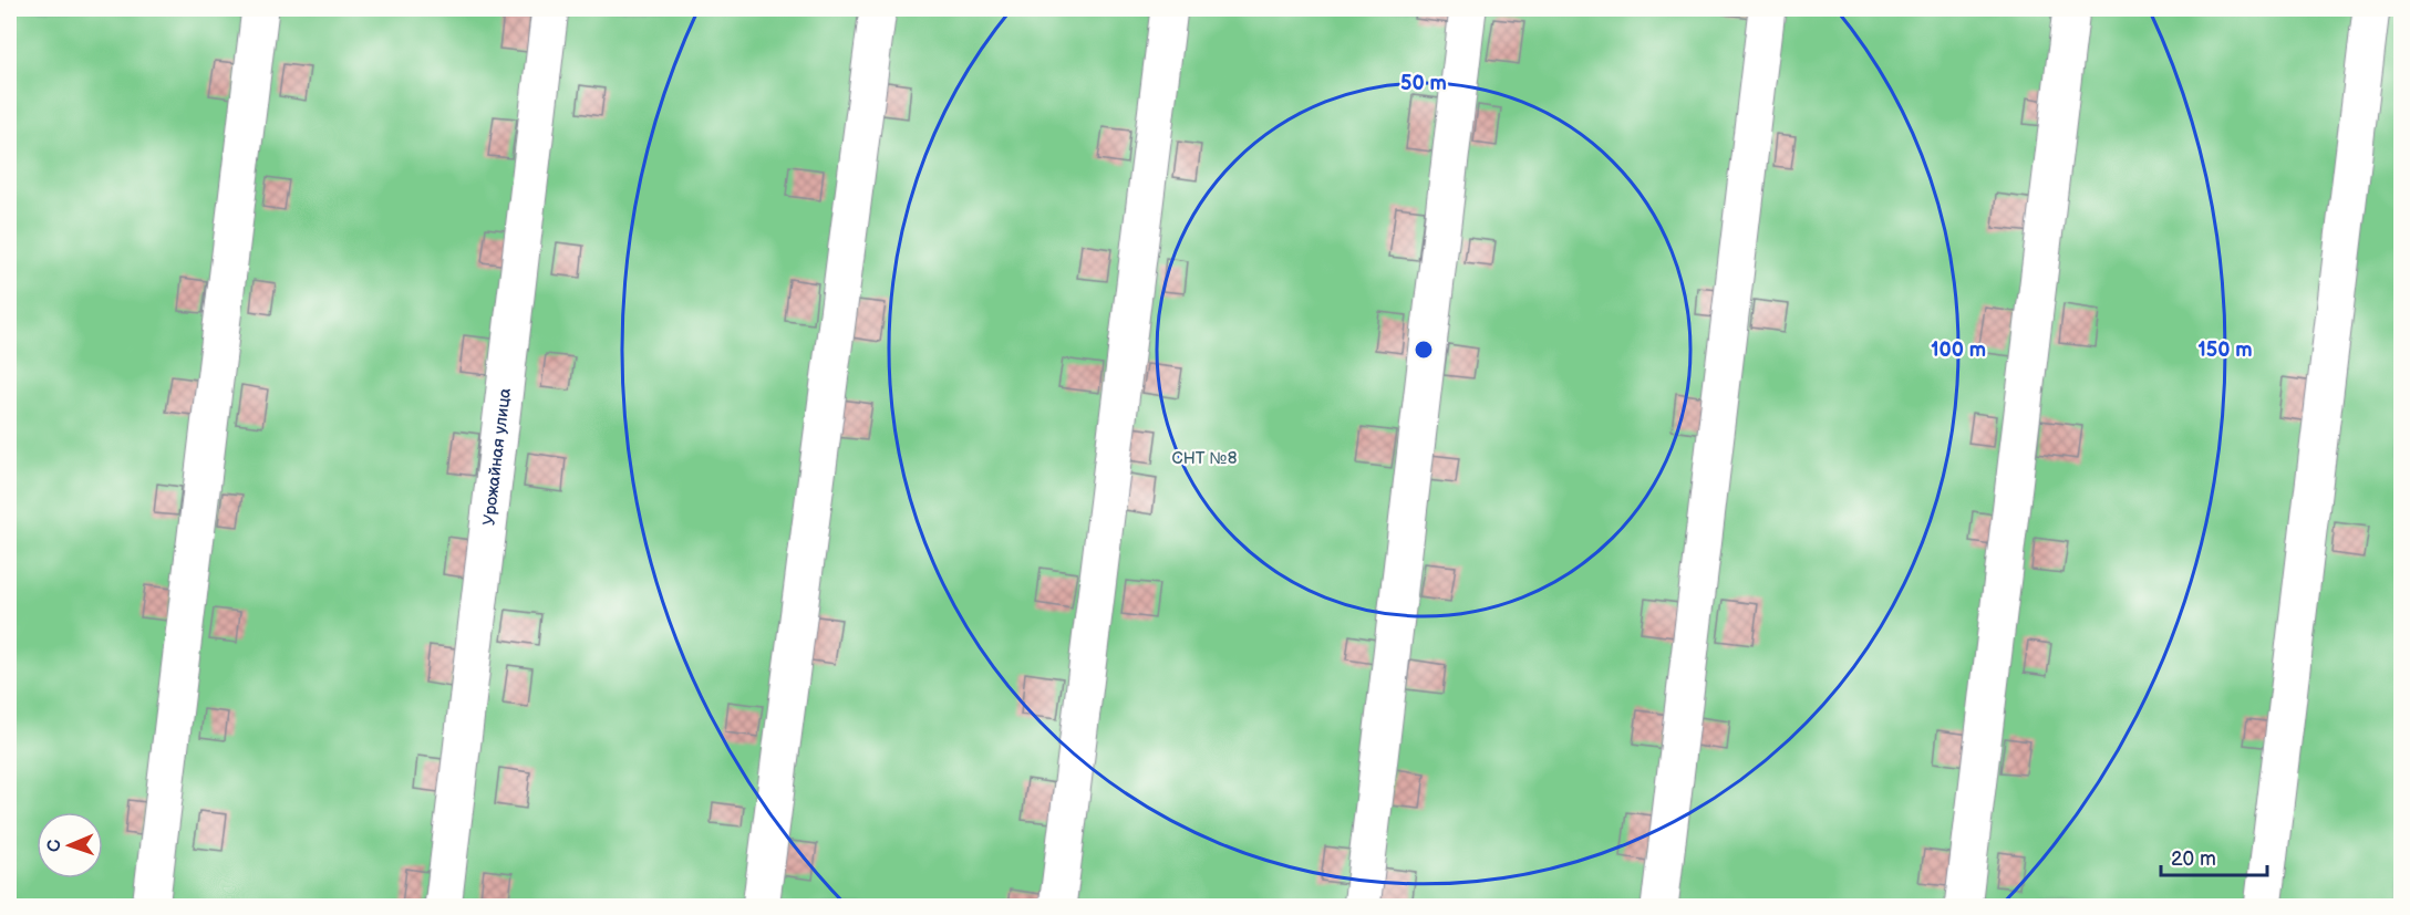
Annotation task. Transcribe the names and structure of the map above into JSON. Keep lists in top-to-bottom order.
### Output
{
  "streets": {
    "street": ["Урожайная улица"]
  },
  "parks": ["СНТ №8"],
  "scale_bar": "20 m",
  "north": "left",
  "rings": ["50 m", "100 m", "150 m"]
}
